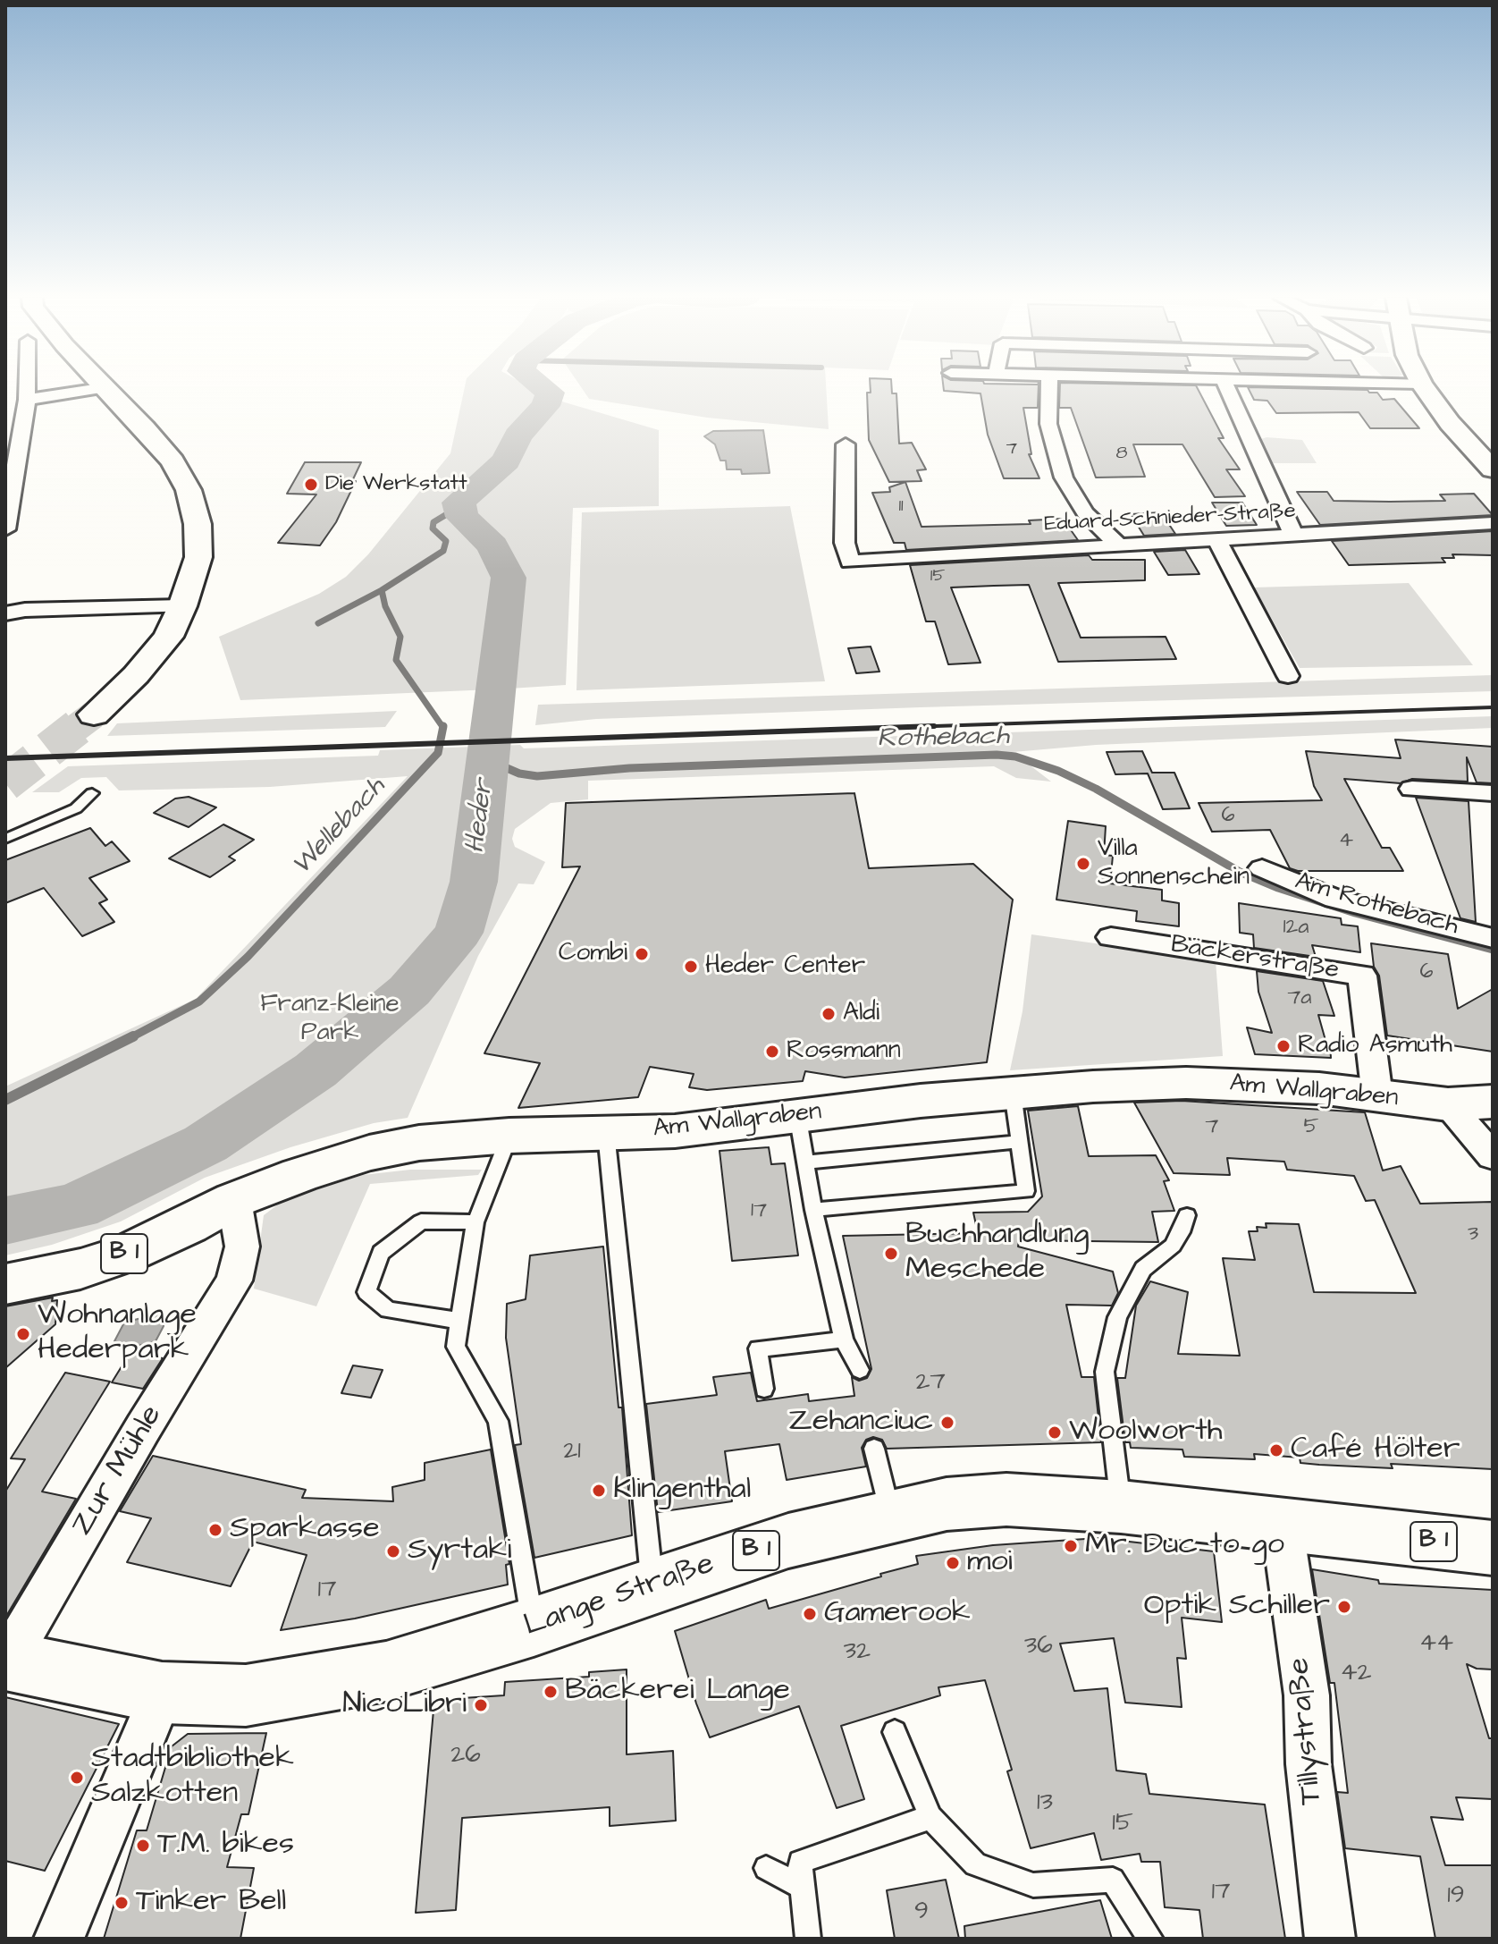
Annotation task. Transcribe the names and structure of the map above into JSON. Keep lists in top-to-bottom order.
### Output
{
  "streets": {
    "main road": ["Am Wallgraben", "B 1", "Lange Straße"],
    "street": [
      "Eduard-Schnieder-Straße",
      "Am Rothebach",
      "Bäckerstraße",
      "Zur Mühle",
      "Tillystraße"
    ]
  },
  "crossings": [
    ["Bäckerstraße", "Am Wallgraben"],
    ["Am Wallgraben", "Zur Mühle"],
    ["Zur Mühle", "Lange Straße"],
    ["Lange Straße", "Tillystraße"]
  ],
  "water": ["Rothebach", "Heder", "Wellebach"],
  "parks": ["Franz-Kleine Park"],
  "places": [
    "Die Werkstatt",
    "Villa Sonnenschein",
    "Combi",
    "Heder Center",
    "Aldi",
    "Radio Asmuth",
    "Rossmann",
    "Buchhandlung Meschede",
    "Wohnanlage Hederpark",
    "Zehanciuc",
    "Woolworth",
    "Café Hölter",
    "Klingenthal",
    "Sparkasse",
    "Mr. Duc to go",
    "Syrtaki",
    "moi",
    "Optik Schiller",
    "Gamerook",
    "Bäckerei Lange",
    "NicoLibri",
    "Stadtbibliothek Salzkotten",
    "T.M. bikes",
    "Tinker Bell"
  ],
  "house_numbers": [
    "7",
    "8",
    "11",
    "15",
    "6",
    "4",
    "12a",
    "6",
    "7a",
    "7",
    "5",
    "17",
    "3",
    "27",
    "21",
    "17",
    "44",
    "36",
    "32",
    "42",
    "26",
    "13",
    "15",
    "17",
    "19",
    "9"
  ]
}
